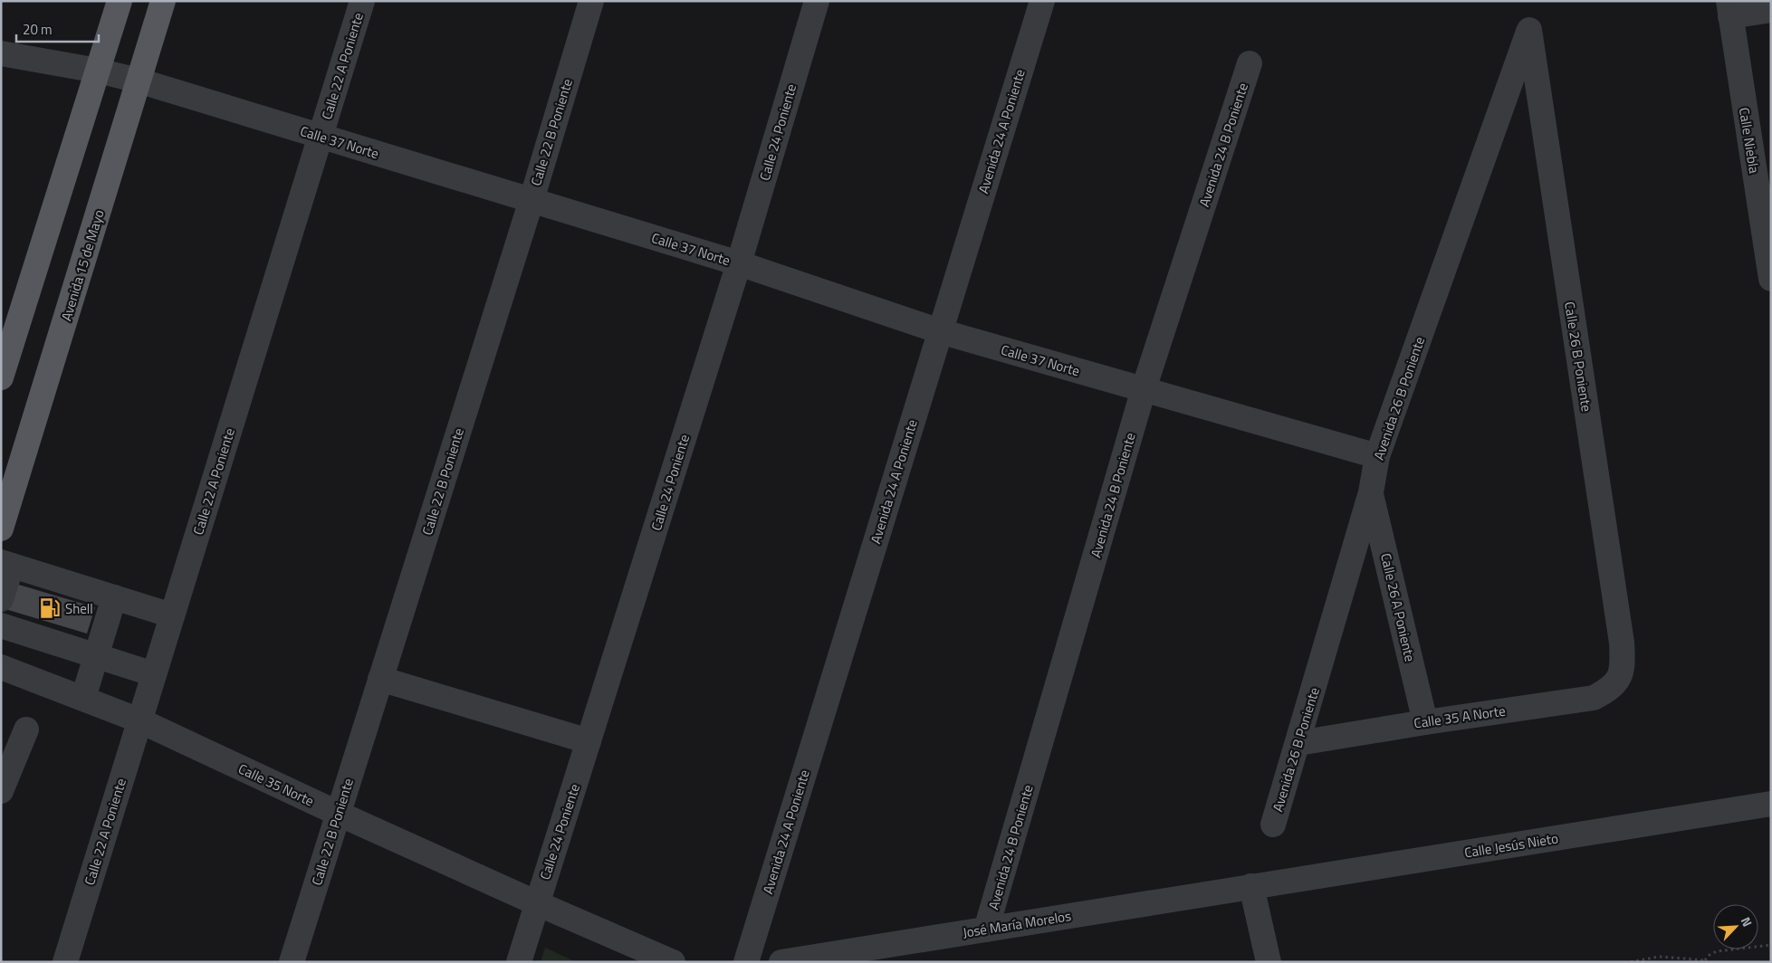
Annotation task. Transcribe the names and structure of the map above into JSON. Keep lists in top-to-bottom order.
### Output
{
  "streets": {
    "main road": ["Avenida 15 de Mayo"],
    "street": [
      "Calle 22 A Poniente",
      "Avenida 24 A Poniente",
      "Calle 22 B Poniente",
      "Calle 24 Poniente",
      "Calle Niebla",
      "Calle 37 Norte",
      "Avenida 24 B Poniente",
      "Calle 26 B Poniente",
      "Avenida 26 B Poniente",
      "Calle 26 A Poniente",
      "Calle 35 A Norte",
      "Calle 35 Norte",
      "Calle Jesús Nieto",
      "José María Morelos"
    ]
  },
  "crossings": [
    ["Calle 22 A Poniente", "Calle 37 Norte"],
    ["Calle 22 A Poniente", "Calle 35 Norte"],
    ["Avenida 24 A Poniente", "Calle 37 Norte"],
    ["Calle 22 B Poniente", "Calle 37 Norte"],
    ["Calle 22 B Poniente", "Calle 35 Norte"],
    ["Calle 24 Poniente", "Calle 37 Norte"],
    ["Calle 24 Poniente", "Calle 35 Norte"],
    ["Calle 37 Norte", "Avenida 24 B Poniente"],
    ["Calle 37 Norte", "Avenida 15 de Mayo"],
    ["Calle 37 Norte", "Avenida 26 B Poniente"],
    ["Avenida 24 B Poniente", "José María Morelos"],
    ["Calle 26 B Poniente", "Avenida 26 B Poniente"],
    ["Calle 26 B Poniente", "Calle 35 A Norte"],
    ["Avenida 26 B Poniente", "Calle 26 A Poniente"],
    ["Avenida 26 B Poniente", "Calle 35 A Norte"],
    ["Calle 26 A Poniente", "Calle 35 A Norte"],
    ["Calle Jesús Nieto", "José María Morelos"]
  ],
  "places": {
    "fuel station": ["Shell"]
  },
  "scale_bar": "20 m",
  "north": "top right"
}
